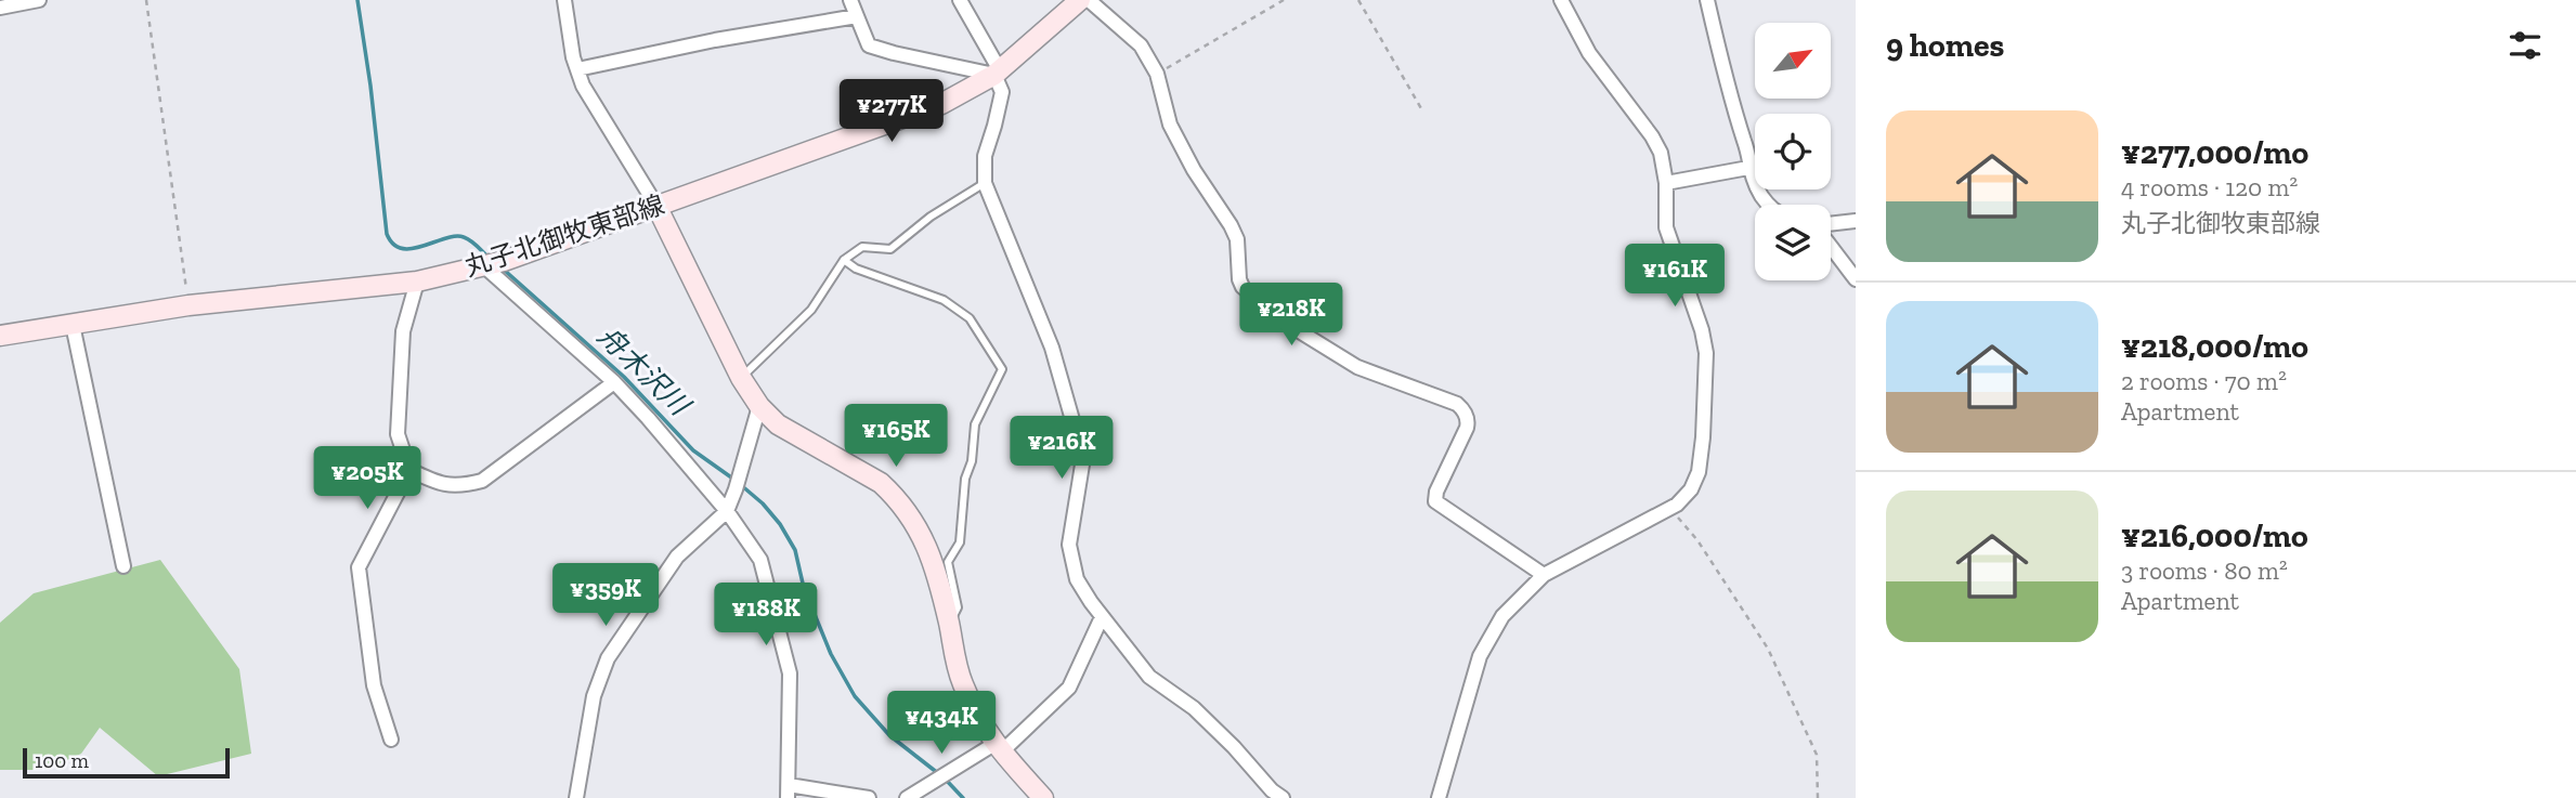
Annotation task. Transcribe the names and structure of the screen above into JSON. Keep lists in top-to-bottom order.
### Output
{
  "streets": {
    "main road": ["丸子北御牧東部線"]
  },
  "water": ["舟木沢川"],
  "scale_bar": "100 m",
  "north": "top right",
  "page": {
    "heading": "9 homes",
    "price": [
      "¥277K",
      "¥161K",
      "¥218K",
      "¥165K",
      "¥216K",
      "¥205K",
      "¥359K",
      "¥188K",
      "¥434K"
    ],
    "list": [
      {
        "name": "¥277,000/mo",
        "note": "4 rooms · 120 m² · 丸子北御牧東部線"
      },
      {
        "name": "¥218,000/mo",
        "note": "2 rooms · 70 m² · Apartment"
      },
      {
        "name": "¥216,000/mo",
        "note": "3 rooms · 80 m² · Apartment"
      }
    ],
    "scale": "100 m"
  }
}
